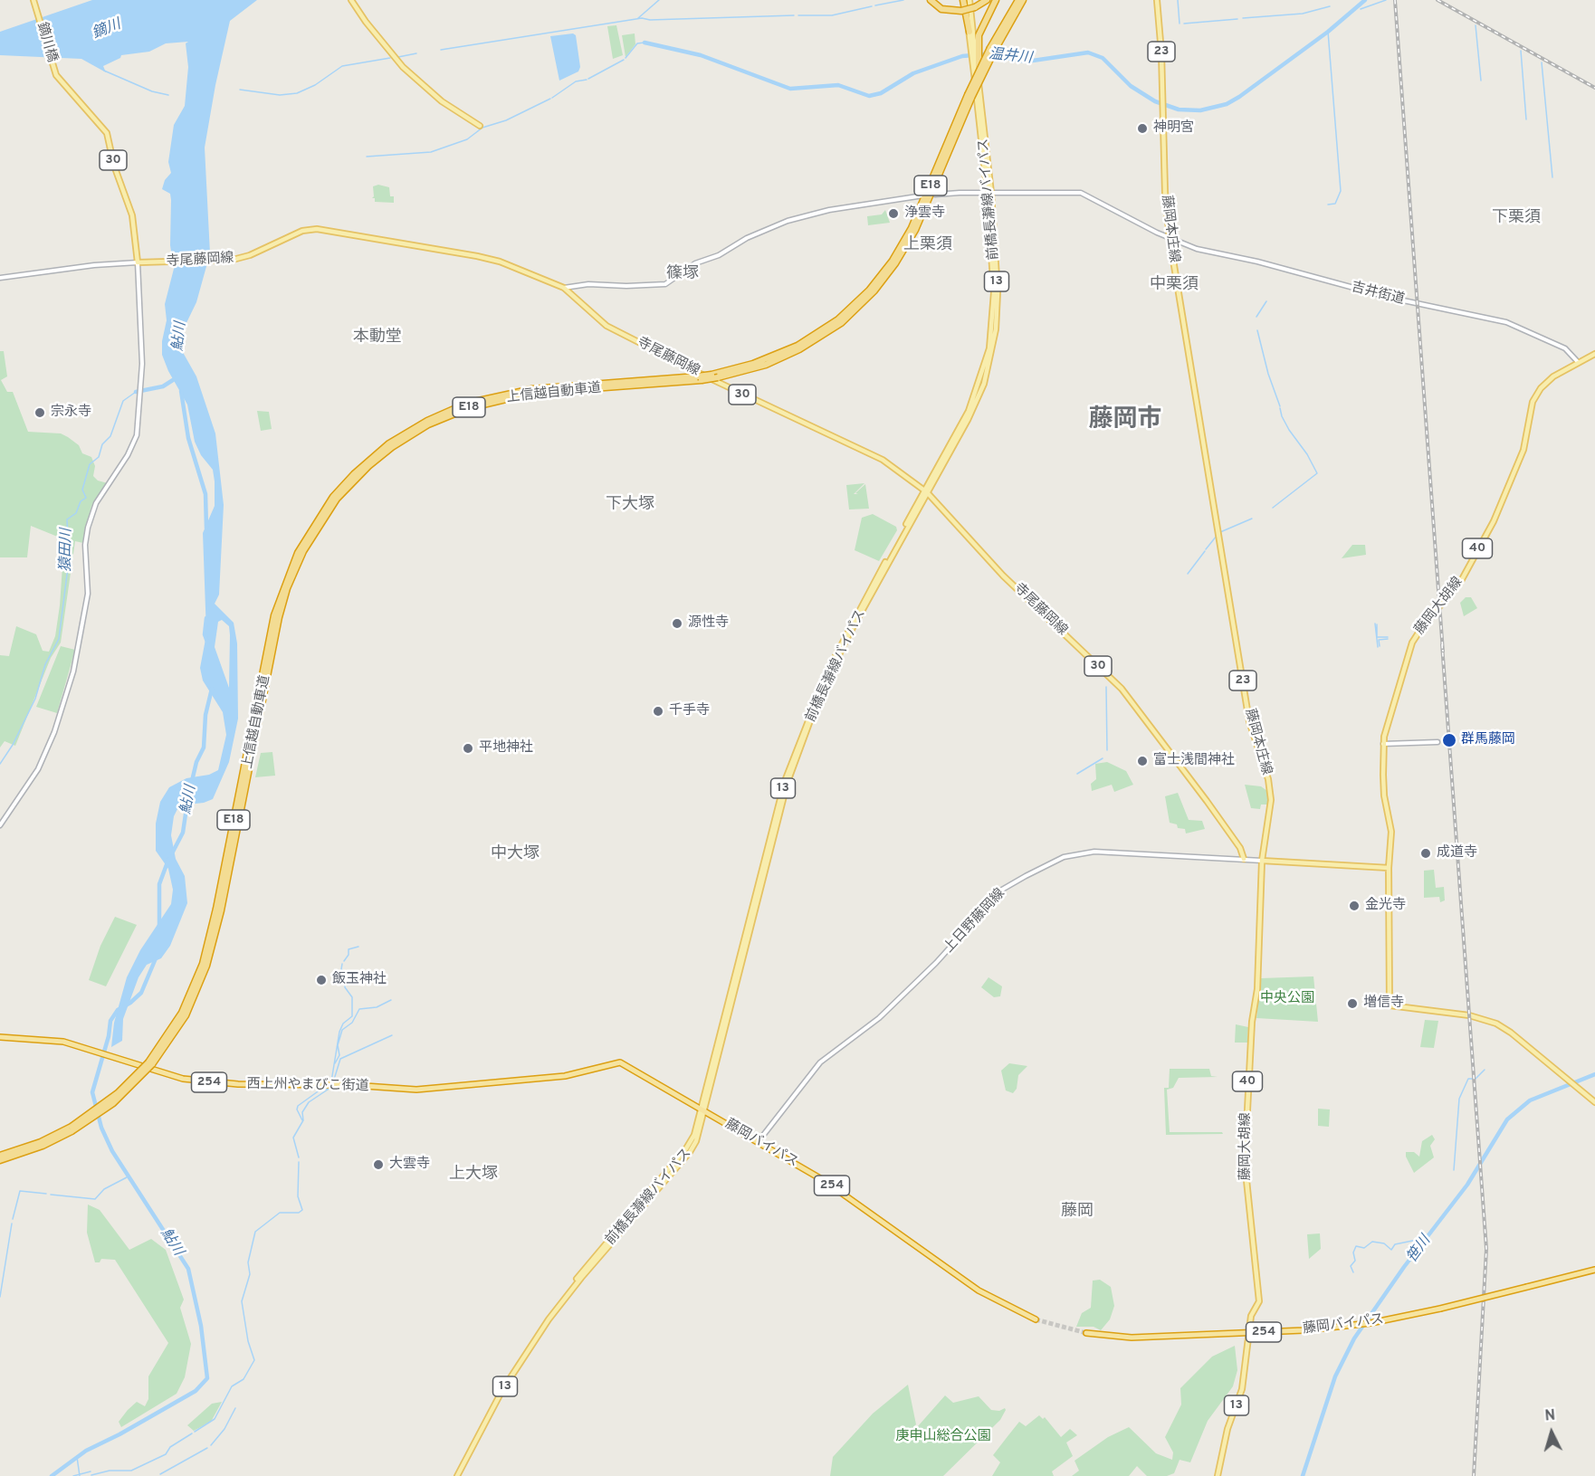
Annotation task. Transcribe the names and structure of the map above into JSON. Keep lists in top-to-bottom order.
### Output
{
  "streets": {
    "highway": [
      "E18",
      "上信越自動車道",
      "254",
      "西上州やまびこ街道",
      "藤岡バイパス"
    ],
    "main road": [
      "鏑川橋",
      "23",
      "30",
      "前橋長瀞線バイパス",
      "藤岡本庄線",
      "寺尾藤岡線",
      "13",
      "吉井街道",
      "40",
      "藤岡大胡線",
      "上日野藤岡線"
    ]
  },
  "crossings": [
    ["鏑川橋", "寺尾藤岡線"],
    ["前橋長瀞線バイパス", "寺尾藤岡線"],
    ["前橋長瀞線バイパス", "吉井街道"],
    ["前橋長瀞線バイパス", "藤岡バイパス"],
    ["藤岡本庄線", "吉井街道"],
    ["藤岡本庄線", "藤岡大胡線"],
    ["藤岡本庄線", "上日野藤岡線"],
    ["寺尾藤岡線", "上日野藤岡線"],
    ["13", "藤岡大胡線"],
    ["13", "藤岡バイパス"],
    ["吉井街道", "藤岡大胡線"],
    ["藤岡大胡線", "上日野藤岡線"],
    ["藤岡大胡線", "藤岡バイパス"],
    ["上日野藤岡線", "藤岡バイパス"],
    ["西上州やまびこ街道", "藤岡バイパス"]
  ],
  "districts": [
    "下栗須",
    "上栗須",
    "篠塚",
    "中栗須",
    "本動堂",
    "藤岡市",
    "下大塚",
    "中大塚",
    "上大塚",
    "藤岡"
  ],
  "water": [
    "鏑川",
    "温井川",
    "鮎川",
    "猿田川",
    "笹川"
  ],
  "parks": ["中央公園", "庚申山総合公園"],
  "places": [
    "神明宮",
    "浄雲寺",
    "宗永寺",
    "源性寺",
    "千手寺",
    "群馬藤岡",
    "平地神社",
    "富士浅間神社",
    "成道寺",
    "金光寺",
    "飯玉神社",
    "増信寺",
    "大雲寺"
  ],
  "north": "top"
}
